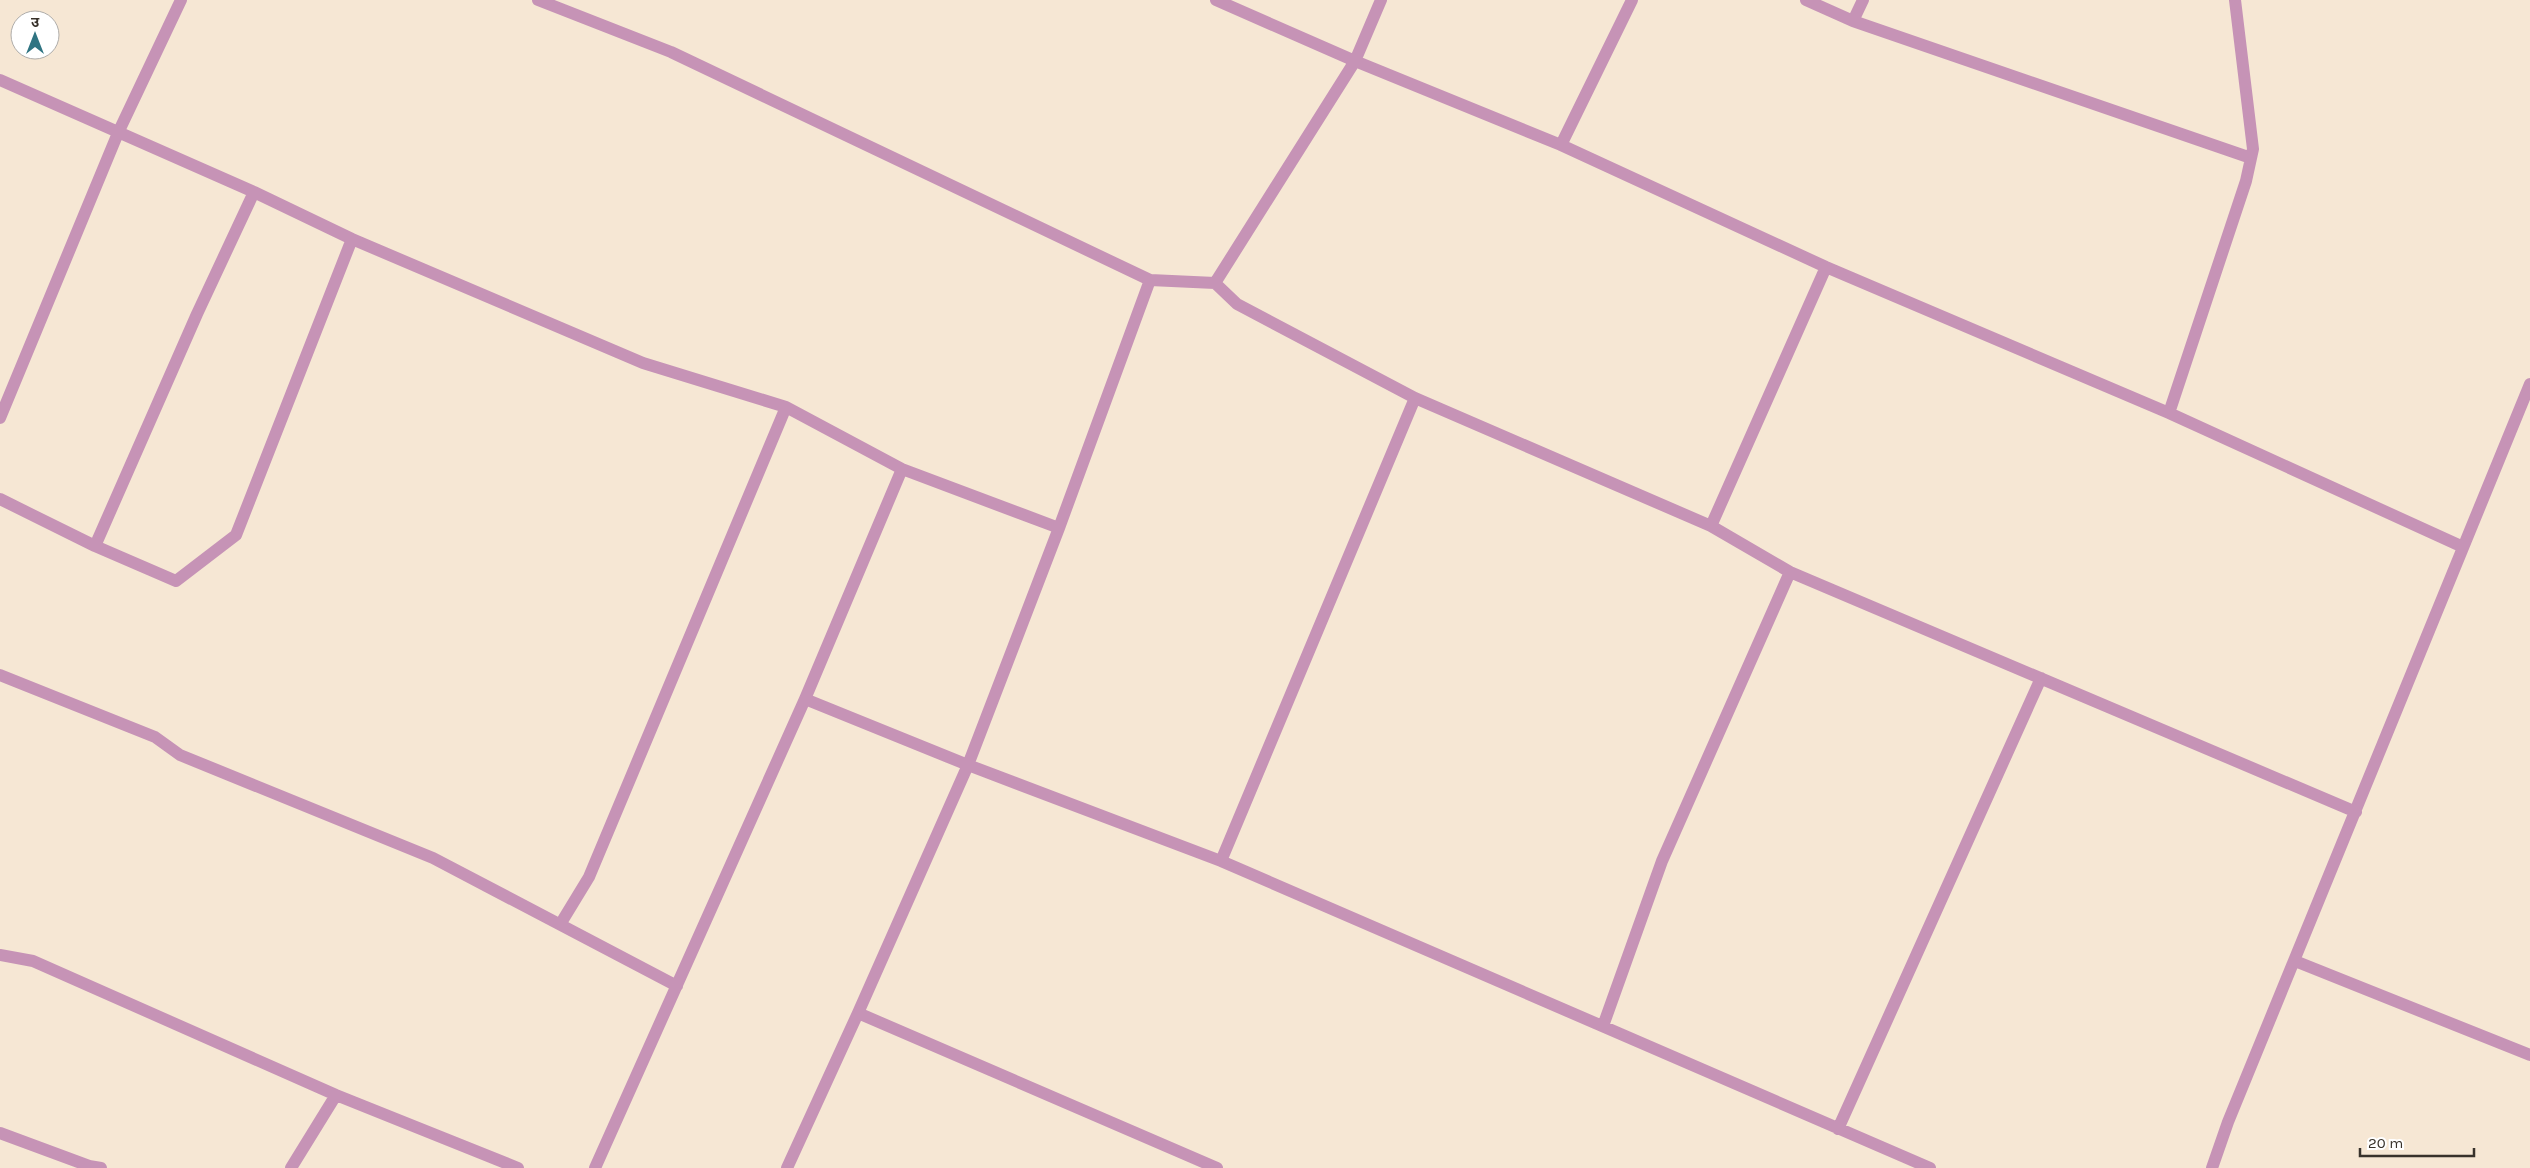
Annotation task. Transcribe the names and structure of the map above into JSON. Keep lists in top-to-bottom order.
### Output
{
  "scale_bar": "20 m",
  "north": "top"
}
